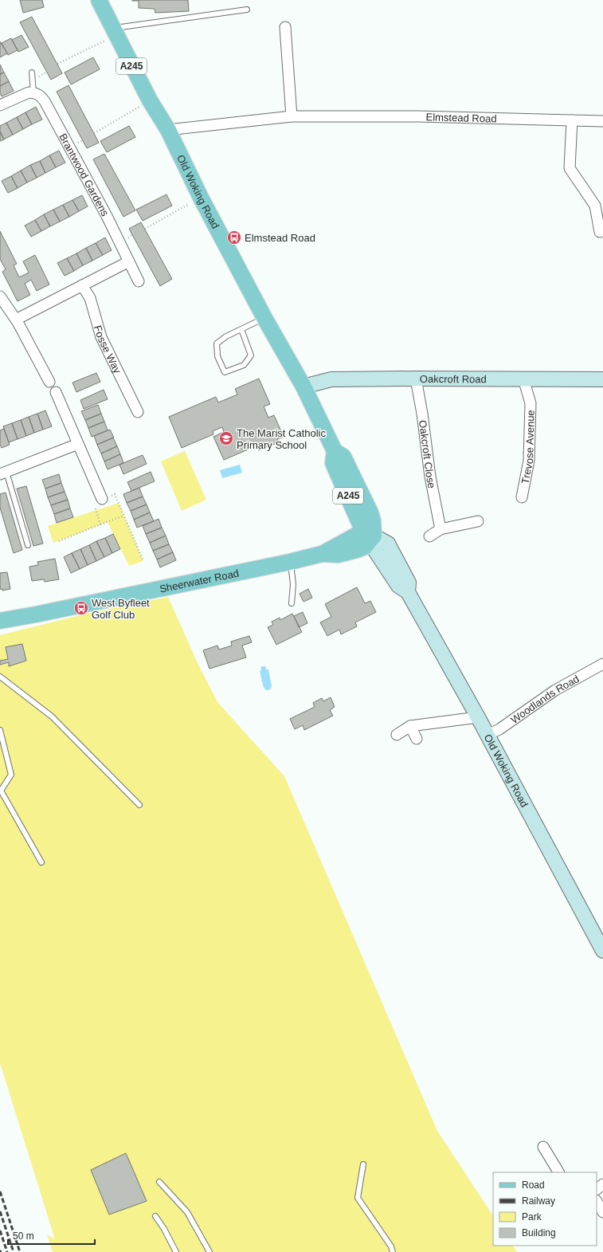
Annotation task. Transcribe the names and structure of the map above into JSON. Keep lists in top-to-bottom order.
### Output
{
  "streets": {
    "main road": [
      "A245",
      "Old Woking Road",
      "Oakcroft Road",
      "Sheerwater Road"
    ],
    "street": [
      "Elmstead Road",
      "Brantwood Gardens",
      "Fosse Way",
      "Trevose Avenue",
      "Oakcroft Close",
      "Woodlands Road"
    ]
  },
  "crossings": [
    ["Elmstead Road", "Old Woking Road"],
    ["Old Woking Road", "Oakcroft Road"],
    ["Old Woking Road", "Sheerwater Road"],
    ["Old Woking Road", "Woodlands Road"],
    ["Oakcroft Road", "Trevose Avenue"],
    ["Oakcroft Road", "Oakcroft Close"]
  ],
  "places": {
    "bus stop": ["Elmstead Road", "West Byfleet Golf Club"],
    "school or university": ["The Marist Catholic Primary School"]
  },
  "legend": [
    "Road",
    "Railway",
    "Park",
    "Building"
  ],
  "scale_bar": "50 m"
}
